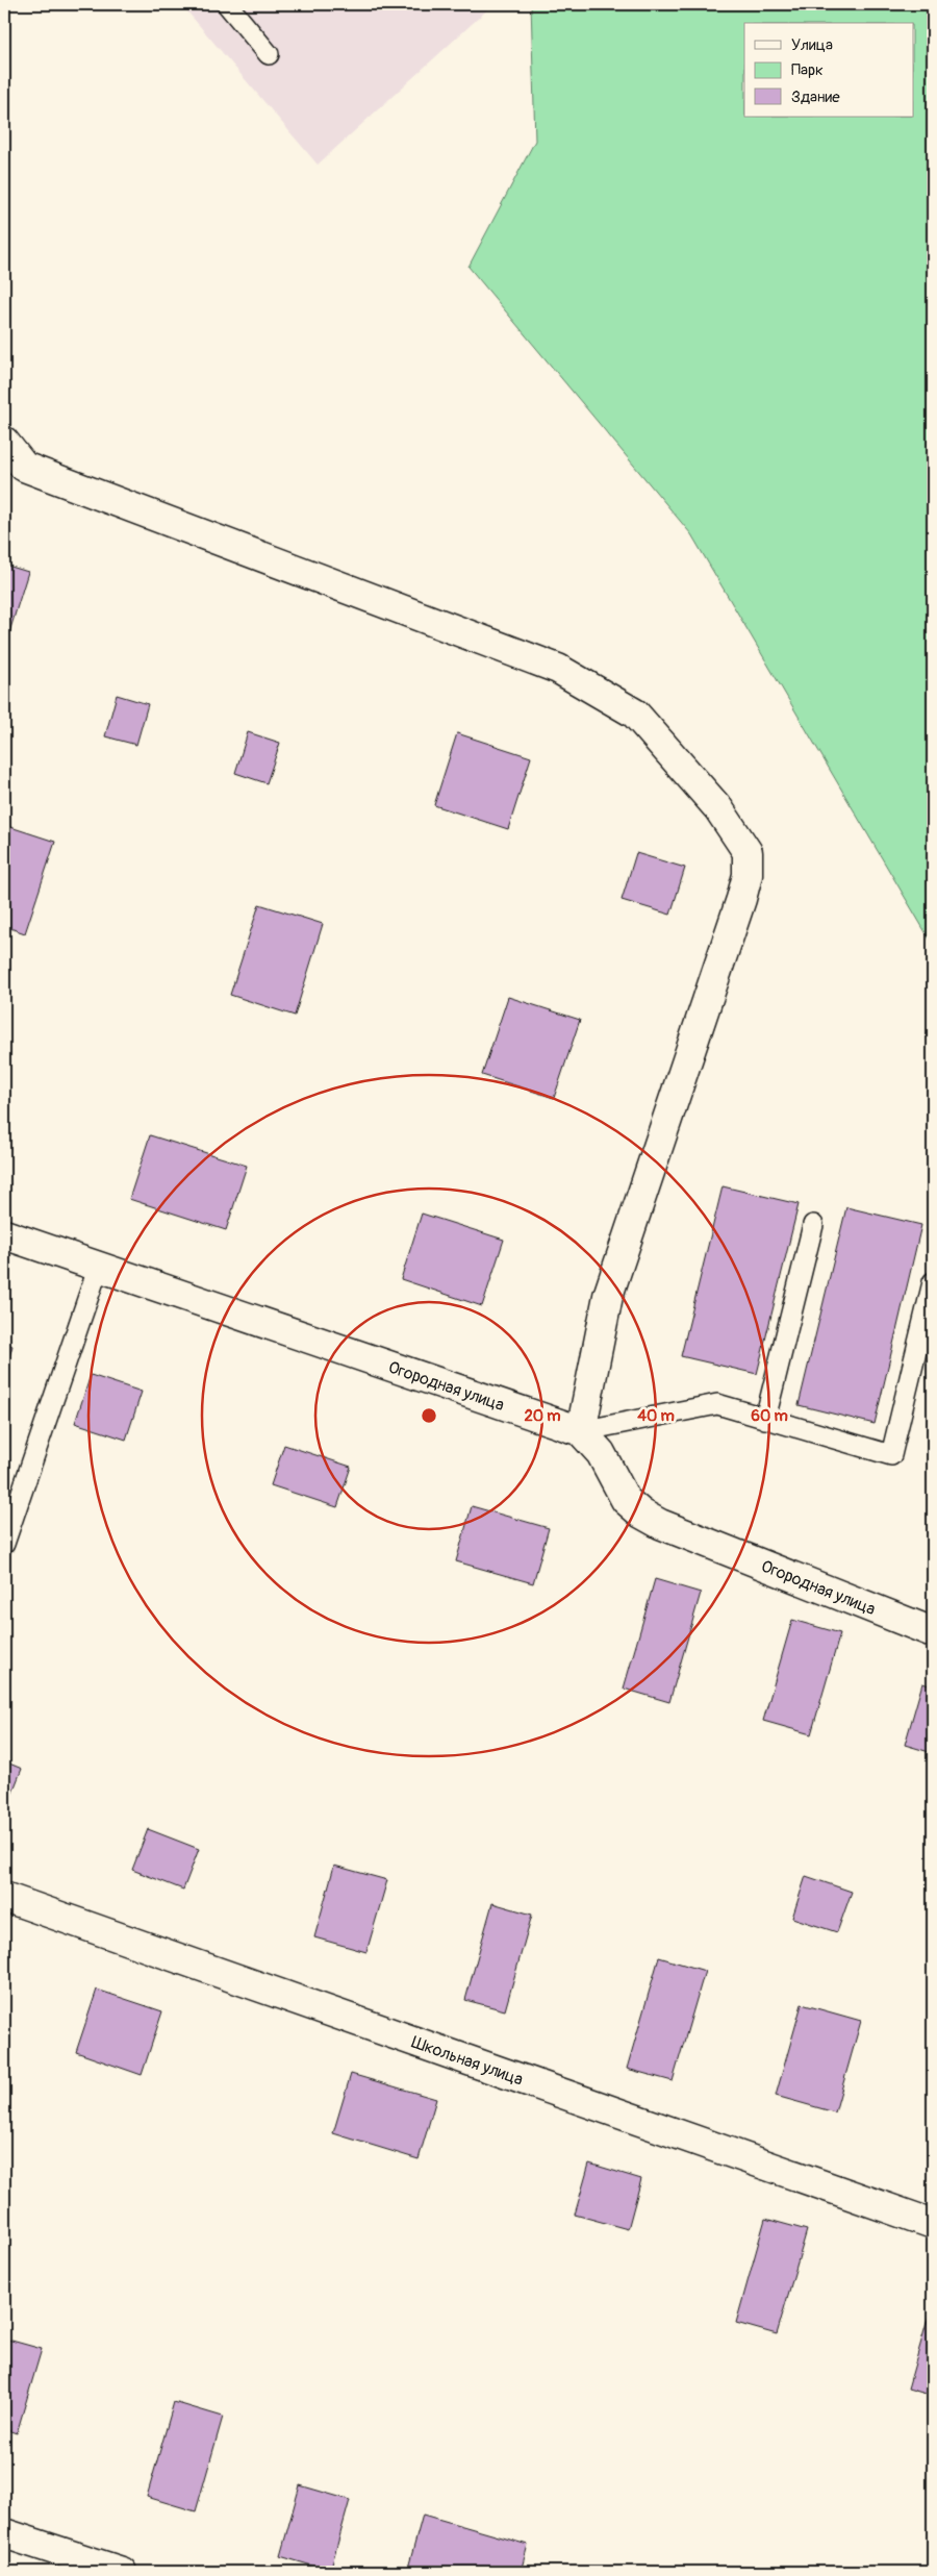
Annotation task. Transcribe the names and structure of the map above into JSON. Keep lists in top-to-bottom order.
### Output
{
  "streets": {
    "street": ["Огородная улица", "Школьная улица"]
  },
  "legend": ["Улица", "Парк", "Здание"],
  "rings": ["20 m", "40 m", "60 m"]
}
